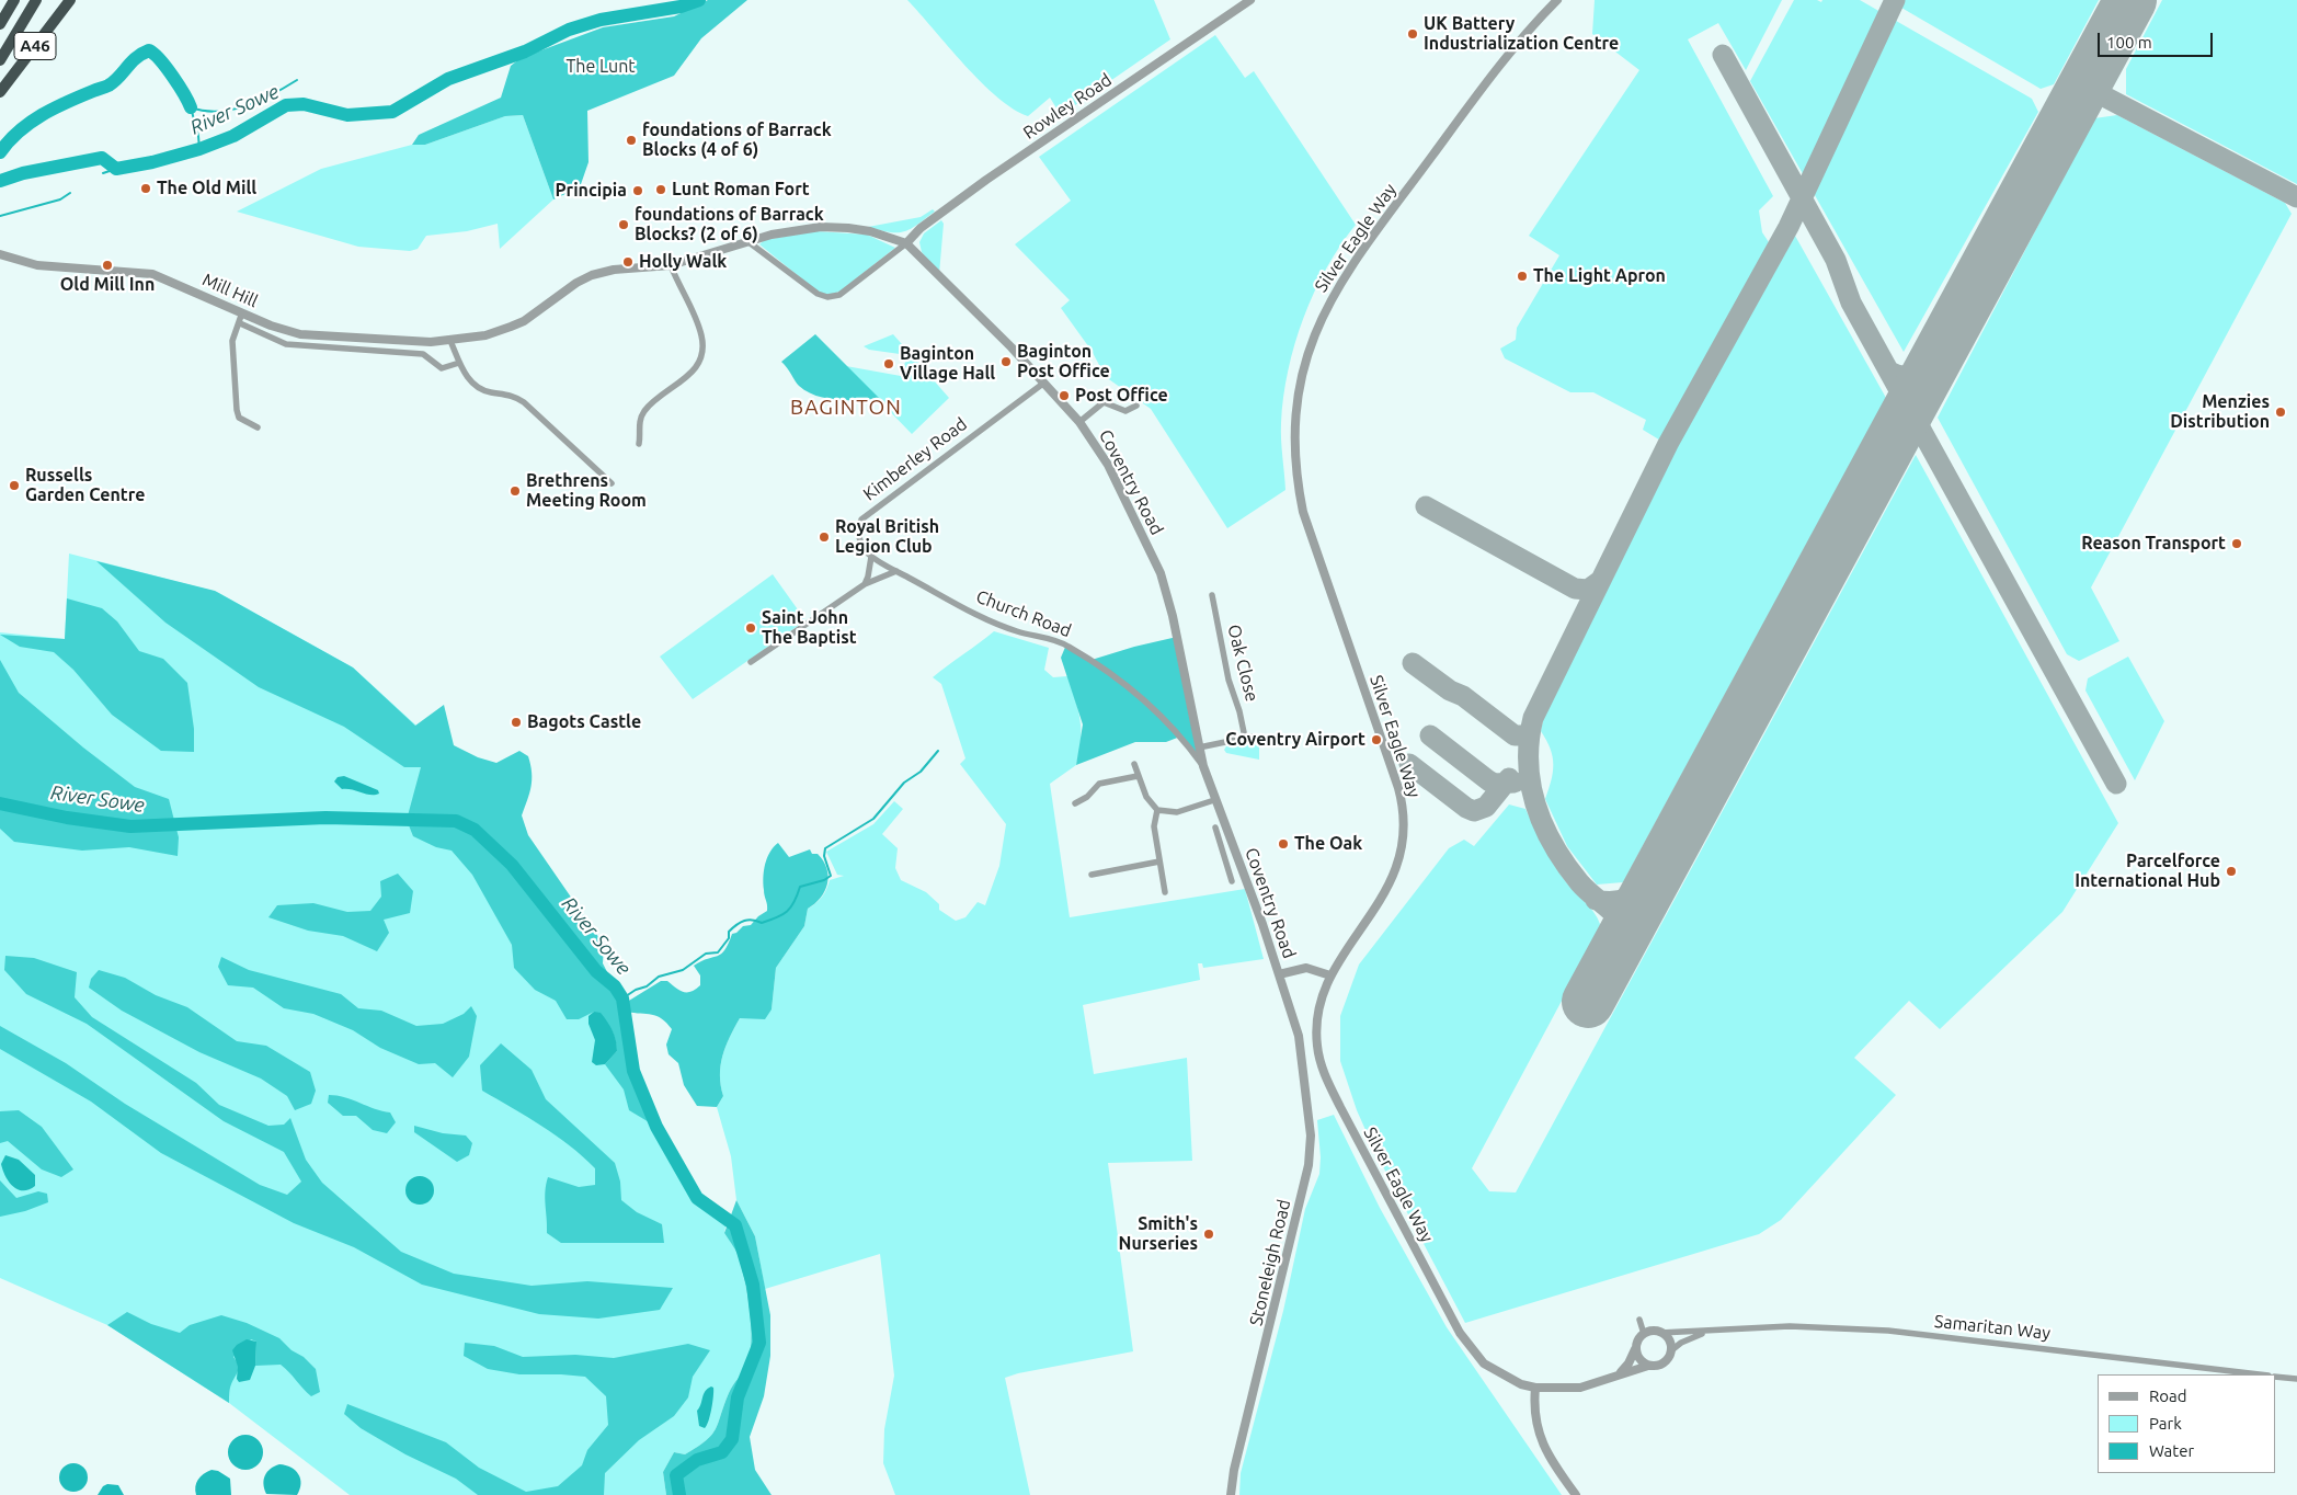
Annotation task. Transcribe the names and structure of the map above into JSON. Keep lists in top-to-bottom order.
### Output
{
  "streets": {
    "highway": ["A46"],
    "street": [
      "Rowley Road",
      "Silver Eagle Way",
      "Mill Hill",
      "Kimberley Road",
      "Coventry Road",
      "Church Road",
      "Oak Close",
      "Stoneleigh Road",
      "Samaritan Way"
    ]
  },
  "crossings": [
    ["Rowley Road", "Coventry Road"],
    ["Silver Eagle Way", "Samaritan Way"],
    ["Mill Hill", "Coventry Road"],
    ["Kimberley Road", "Coventry Road"],
    ["Kimberley Road", "Church Road"],
    ["Coventry Road", "Church Road"],
    ["Coventry Road", "Oak Close"],
    ["Coventry Road", "Stoneleigh Road"]
  ],
  "districts": ["BAGINTON"],
  "water": ["River Sowe"],
  "parks": ["The Lunt"],
  "places": [
    "UK Battery Industrialization Centre",
    "foundations of Barrack Blocks (4 of 6)",
    "The Old Mill",
    "Lunt Roman Fort",
    "Principia",
    "foundations of Barrack Blocks? (2 of 6)",
    "Holly Walk",
    "Old Mill Inn",
    "The Light Apron",
    "Baginton Post Office",
    "Baginton Village Hall",
    "Post Office",
    "Menzies Distribution",
    "Russells Garden Centre",
    "Brethrens Meeting Room",
    "Royal British Legion Club",
    "Reason Transport",
    "Saint John The Baptist",
    "Bagots Castle",
    "Coventry Airport",
    "The Oak",
    "Parcelforce International Hub",
    "Smith's Nurseries"
  ],
  "legend": ["Road", "Park", "Water"],
  "scale_bar": "100 m"
}
